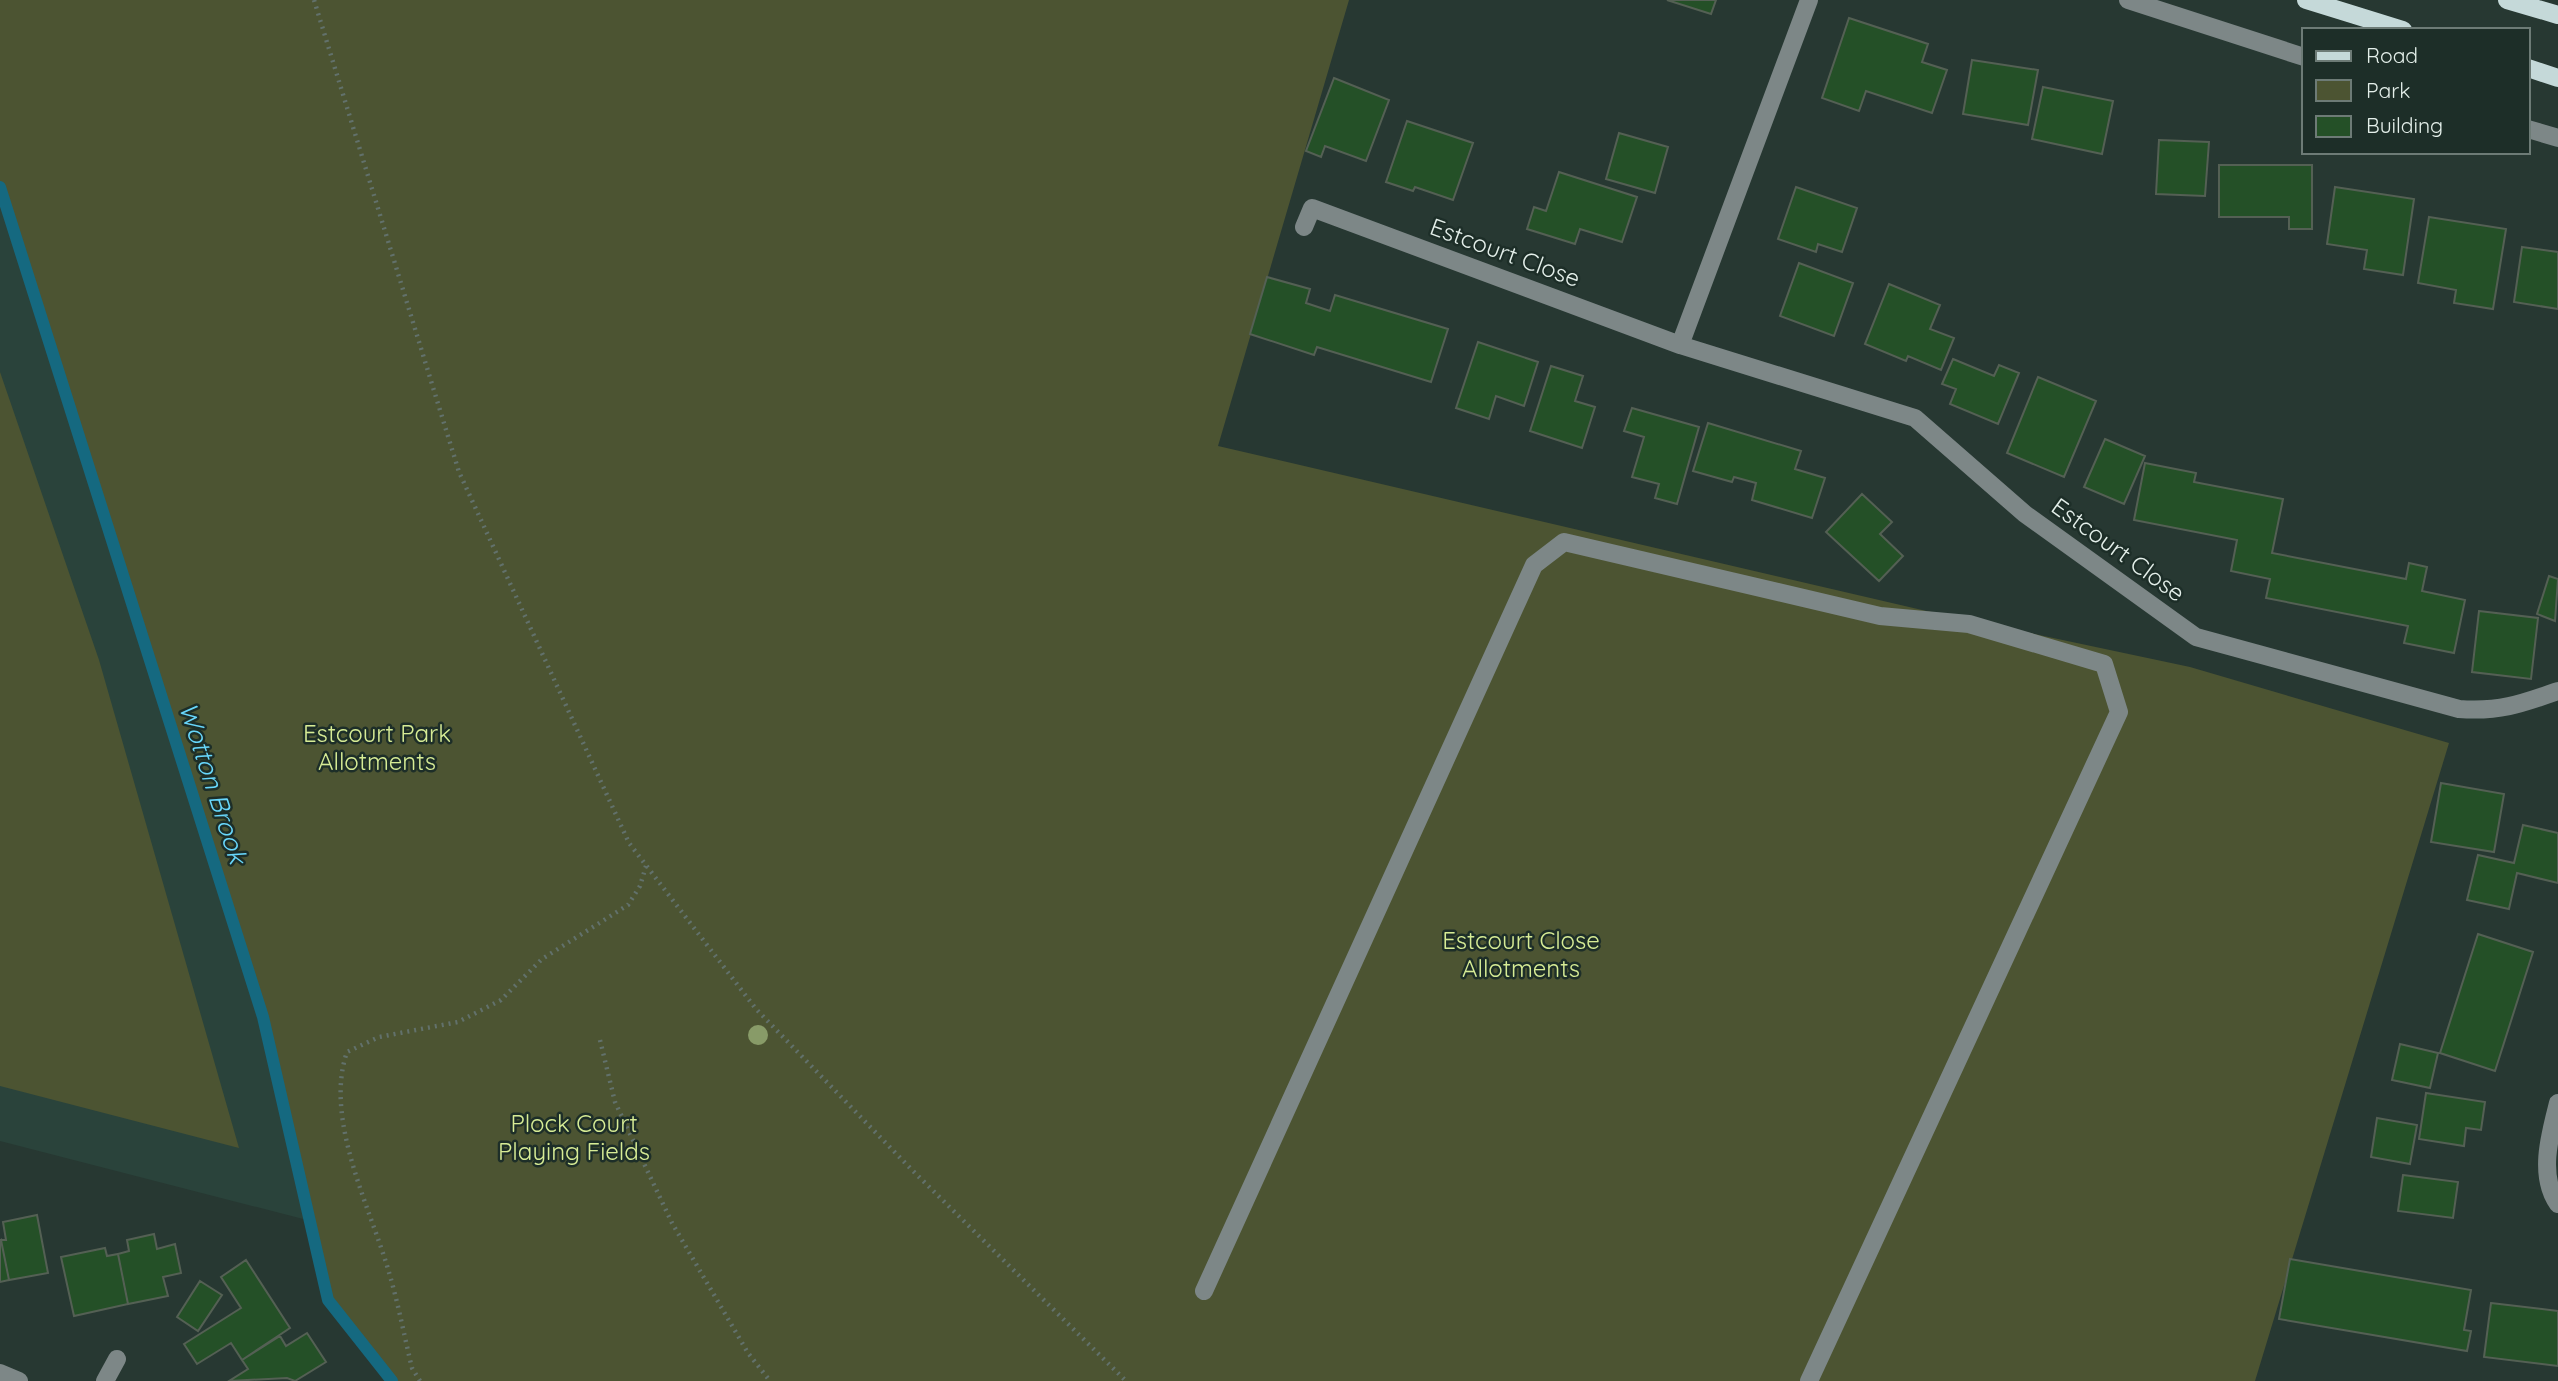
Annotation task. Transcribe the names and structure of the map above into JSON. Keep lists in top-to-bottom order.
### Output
{
  "streets": {
    "street": ["Estcourt Close"]
  },
  "water": ["Wotton Brook"],
  "parks": ["Estcourt Park Allotments", "Estcourt Close Allotments", "Plock Court Playing Fields"],
  "legend": ["Road", "Park", "Building"]
}
